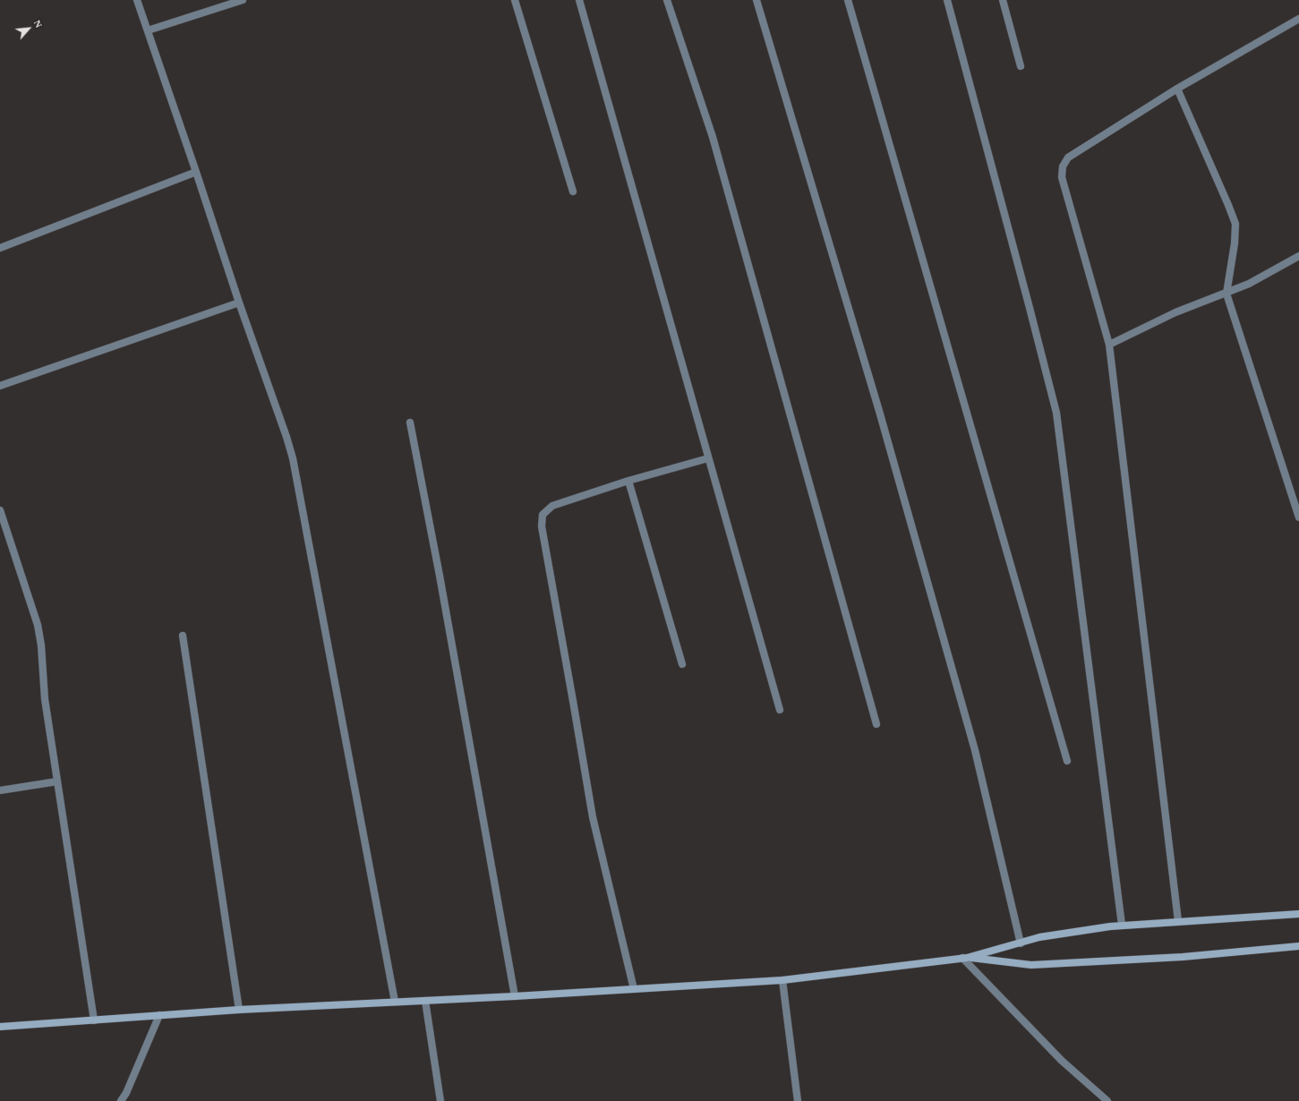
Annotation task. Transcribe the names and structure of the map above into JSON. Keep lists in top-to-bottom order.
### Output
{
  "north": "top right"
}
